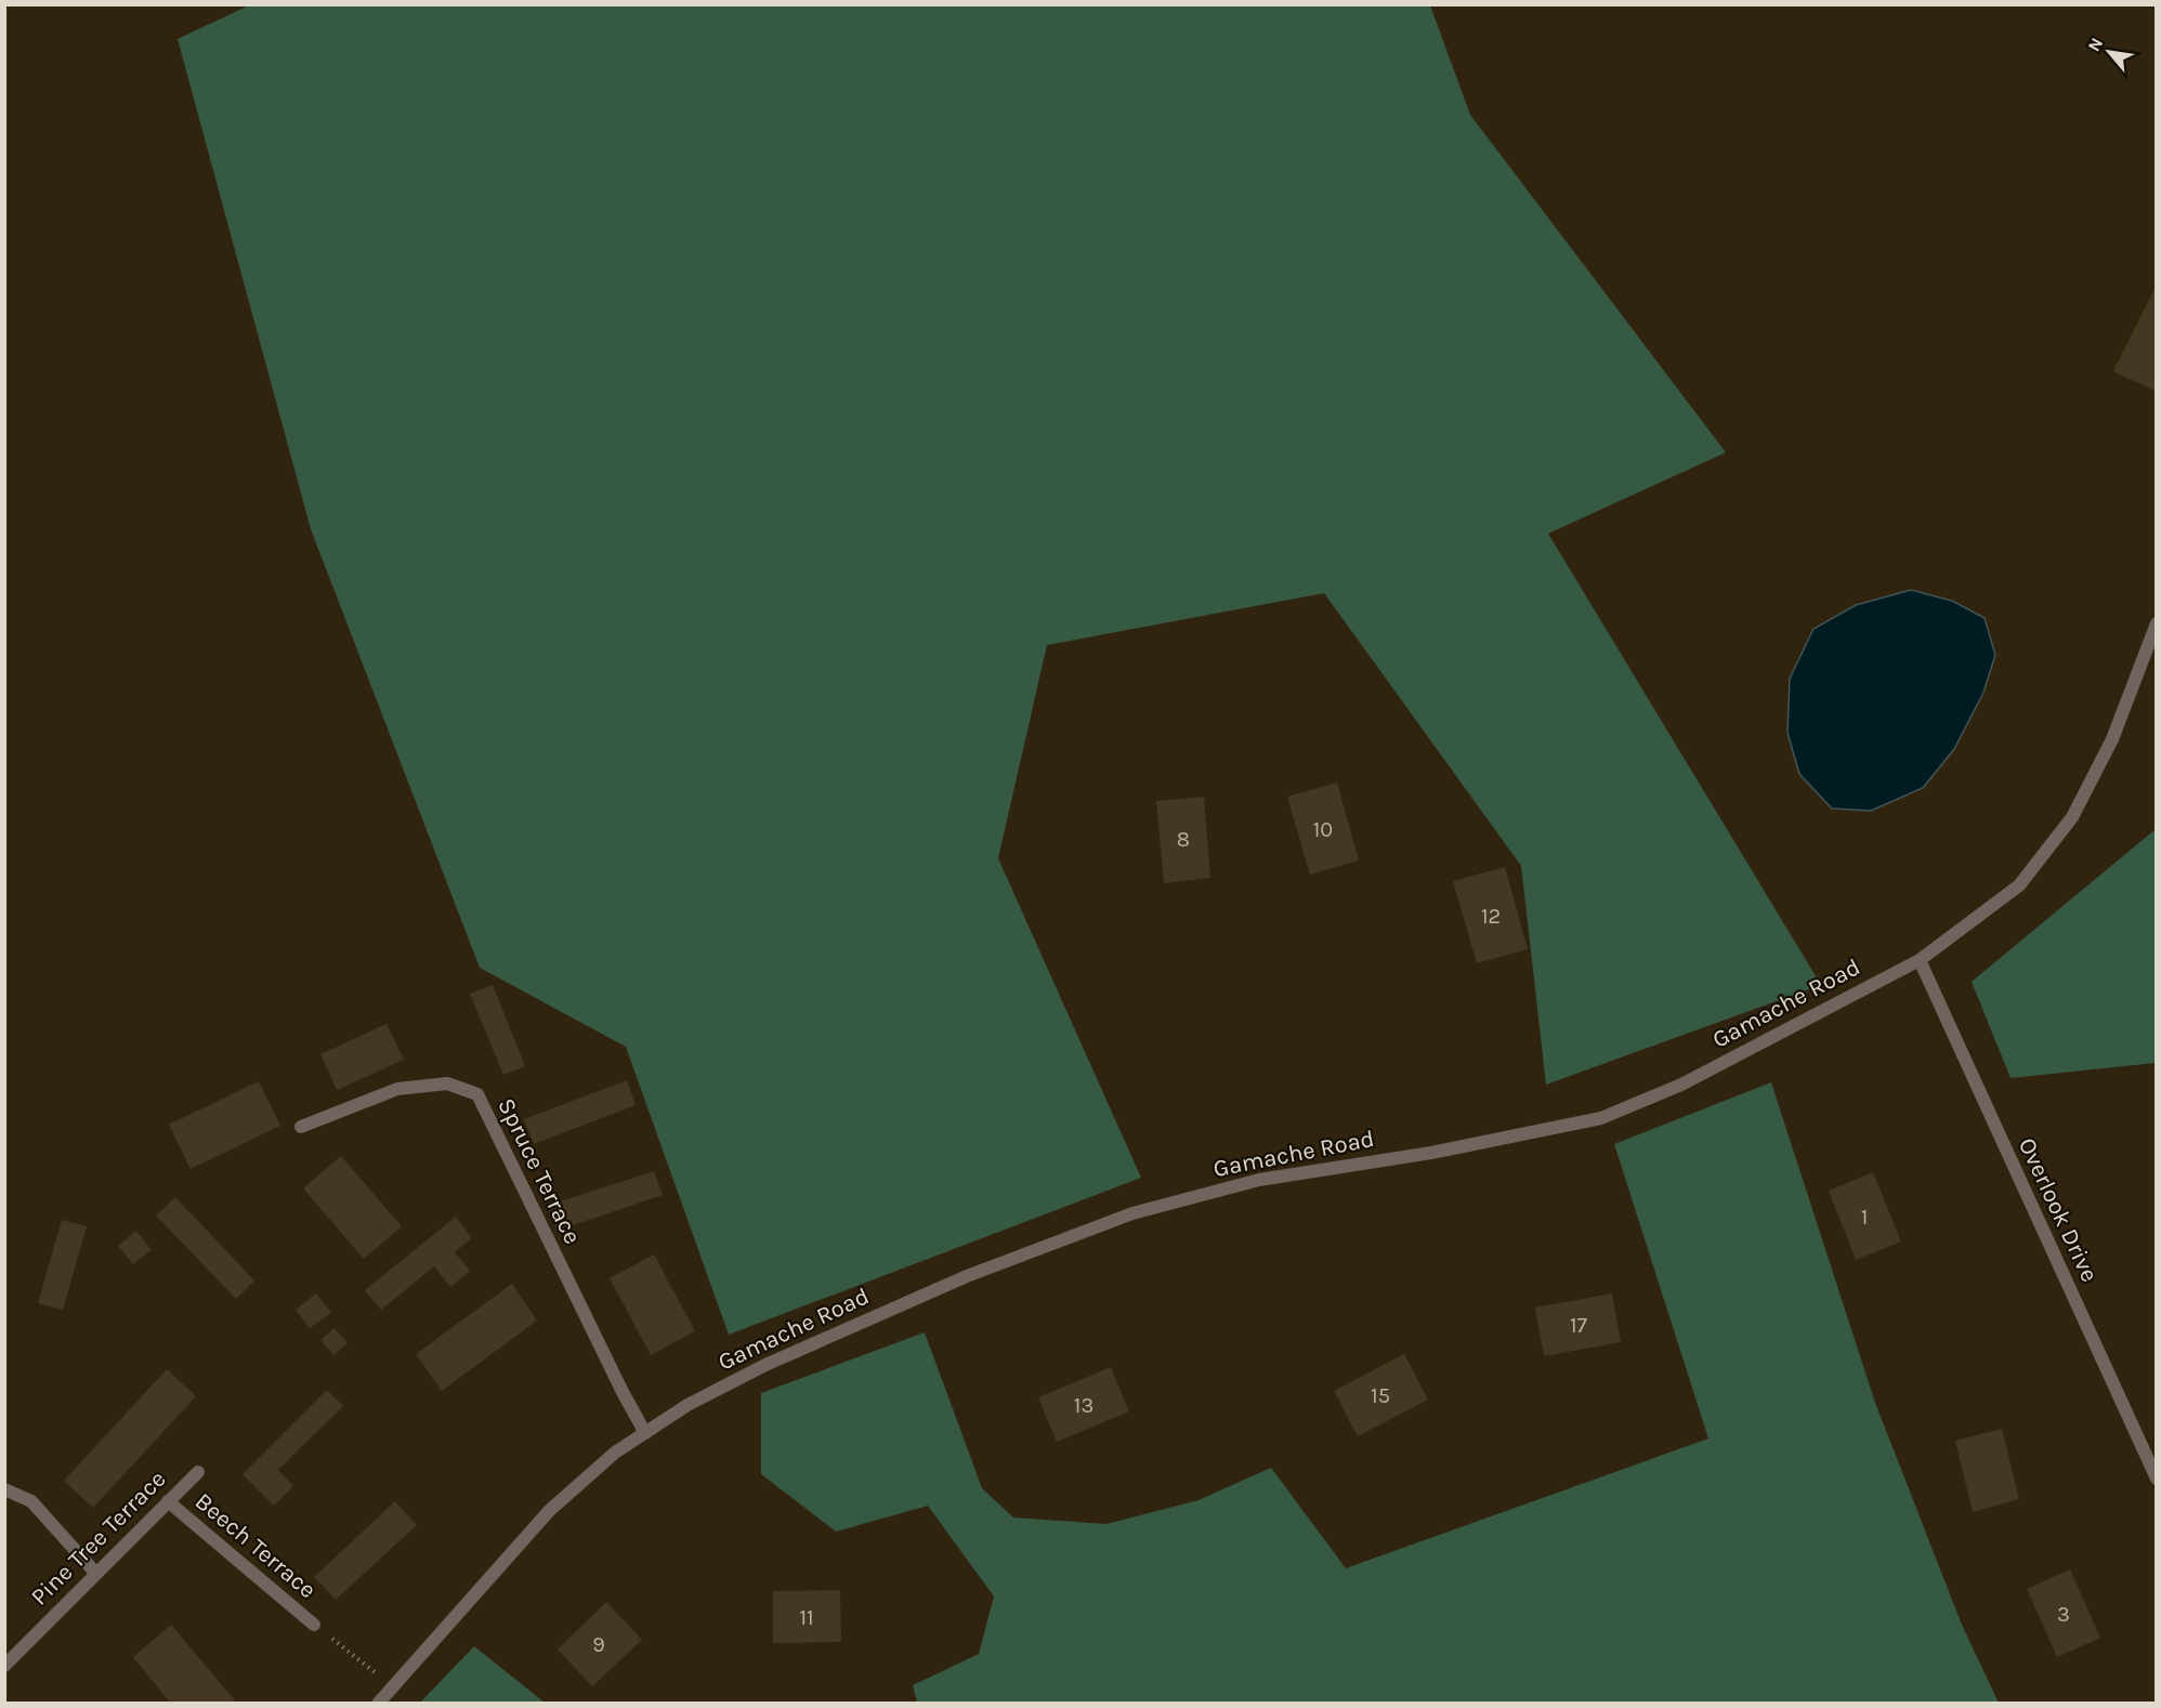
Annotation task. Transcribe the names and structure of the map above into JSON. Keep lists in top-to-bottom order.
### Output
{
  "streets": {
    "street": [
      "Gamache Road",
      "Spruce Terrace",
      "Overlook Drive",
      "Pine Tree Terrace",
      "Beech Terrace"
    ]
  },
  "crossings": [
    ["Gamache Road", "Spruce Terrace"],
    ["Gamache Road", "Overlook Drive"],
    ["Pine Tree Terrace", "Beech Terrace"]
  ],
  "house_numbers": [
    "10",
    "8",
    "12",
    "1",
    "17",
    "15",
    "13",
    "3",
    "11",
    "9"
  ],
  "north": "top left"
}
